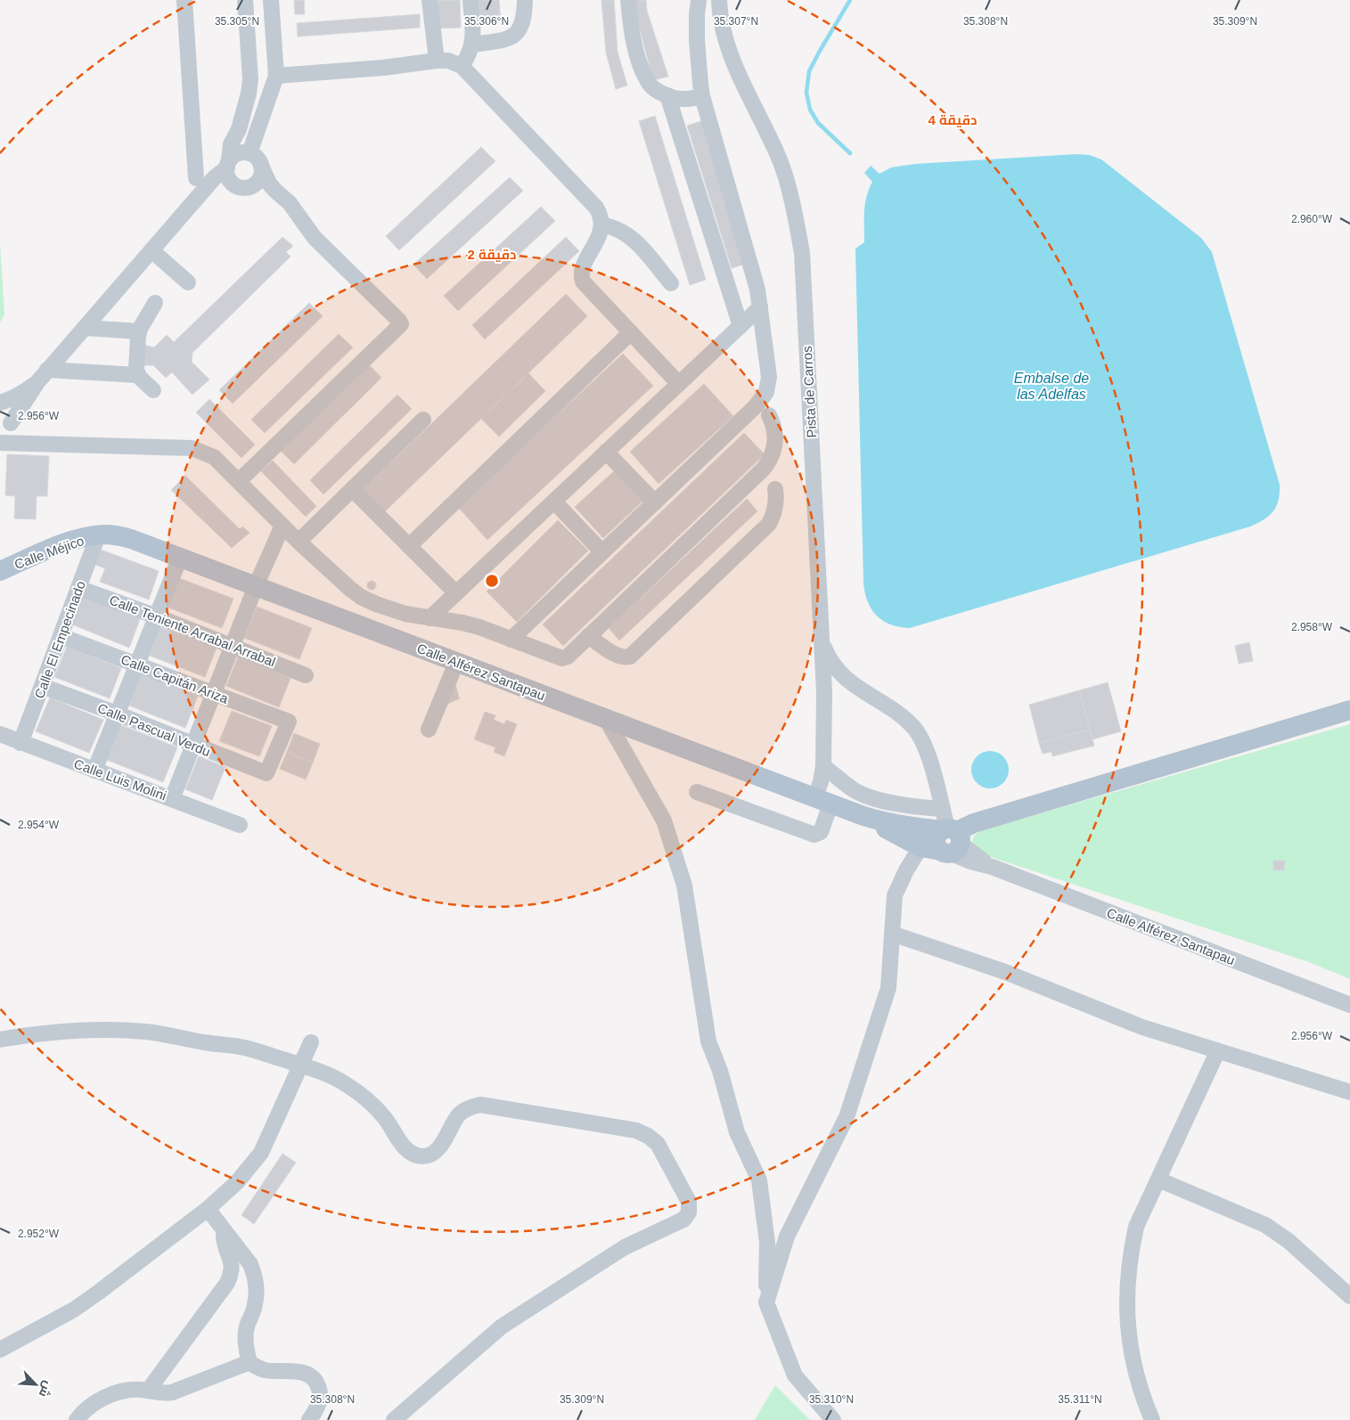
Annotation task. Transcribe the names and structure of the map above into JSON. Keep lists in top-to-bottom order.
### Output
{
  "streets": {
    "main road": ["Calle Méjico", "Calle Alférez Santapau"],
    "street": [
      "Pista de Carros",
      "Calle Teniente Arrabal Arrabal",
      "Calle El Empecinado",
      "Calle Capitán Ariza",
      "Calle Pascual Verdu",
      "Calle Luis Molini"
    ]
  },
  "crossings": [
    ["Pista de Carros", "Calle Alférez Santapau"],
    ["Calle Méjico", "Calle El Empecinado"],
    ["Calle Méjico", "Calle Alférez Santapau"],
    ["Calle Teniente Arrabal Arrabal", "Calle El Empecinado"],
    ["Calle El Empecinado", "Calle Alférez Santapau"],
    ["Calle El Empecinado", "Calle Capitán Ariza"],
    ["Calle El Empecinado", "Calle Pascual Verdu"],
    ["Calle El Empecinado", "Calle Luis Molini"],
    ["Calle Capitán Ariza", "Calle Pascual Verdu"]
  ],
  "water": ["Embalse de las Adelfas"],
  "north": "bottom right",
  "coordinates": [
    "35.305°N",
    "35.306°N",
    "35.307°N",
    "35.308°N",
    "35.309°N",
    "2.960°W",
    "2.956°W",
    "2.958°W",
    "2.954°W",
    "2.952°W",
    "35.310°N",
    "35.311°N"
  ],
  "rings": ["4 دقيقة", "2 دقيقة"]
}
